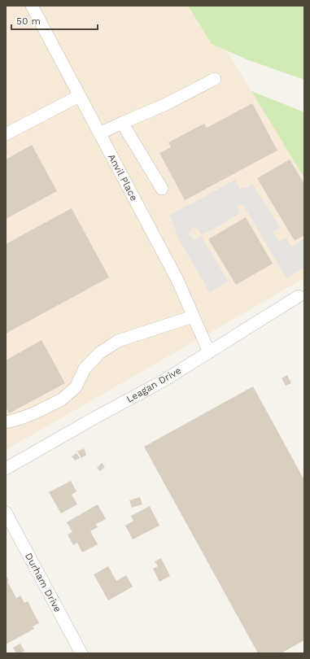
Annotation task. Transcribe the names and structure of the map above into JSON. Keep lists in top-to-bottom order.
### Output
{
  "streets": {
    "street": ["Anvil Place", "Leagan Drive", "Durham Drive"]
  },
  "crossings": [
    ["Anvil Place", "Leagan Drive"]
  ],
  "scale_bar": "50 m"
}
